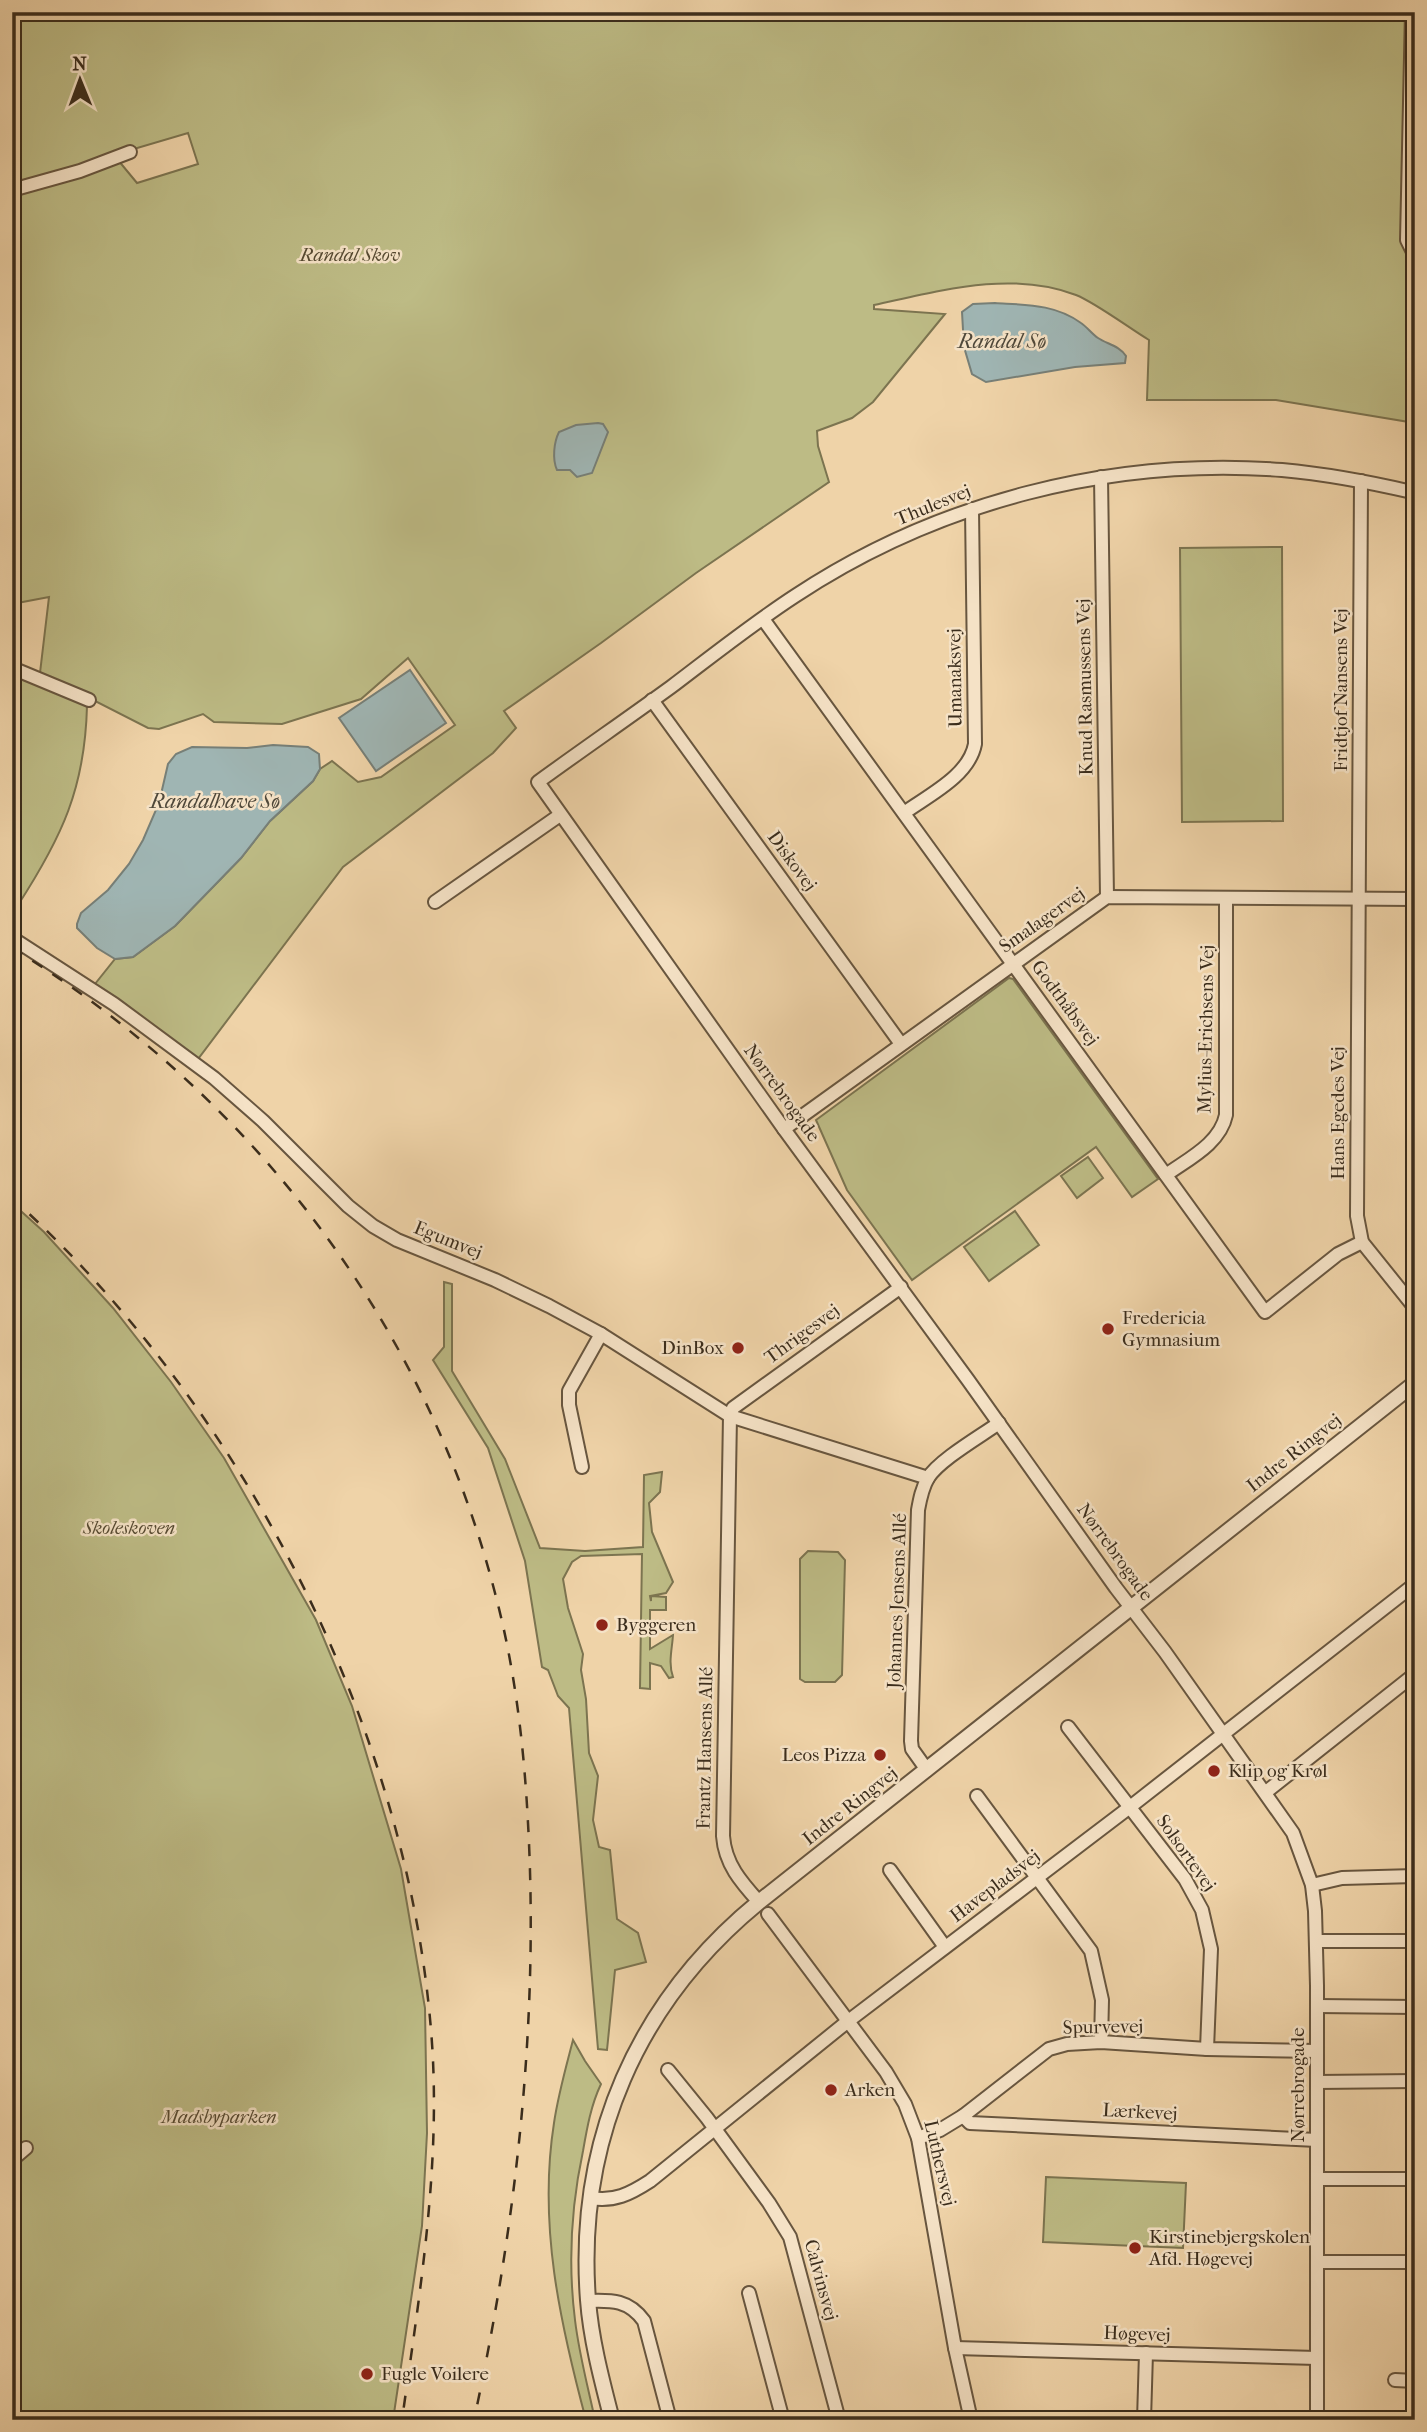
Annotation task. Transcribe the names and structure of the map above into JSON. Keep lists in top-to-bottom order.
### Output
{
  "streets": {
    "street": [
      "Thulesvej",
      "Umanaksvej",
      "Knud Rasmussens Vej",
      "Fridtjof Nansens Vej",
      "Diskovej",
      "Smalagervej",
      "Godthåbsvej",
      "Mylius-Erichsens Vej",
      "Nørrebrogade",
      "Hans Egedes Vej",
      "Egumvej",
      "Thrigesvej",
      "Indre Ringvej",
      "Johannes Jensens Allé",
      "Frantz Hansens Allé",
      "Solsortevej",
      "Havepladsvej",
      "Spurvevej",
      "Lærkevej",
      "Luthersvej",
      "Calvinsvej",
      "Høgevej"
    ]
  },
  "crossings": [
    ["Thulesvej", "Umanaksvej"],
    ["Thulesvej", "Knud Rasmussens Vej"],
    ["Thulesvej", "Fridtjof Nansens Vej"],
    ["Thulesvej", "Diskovej"],
    ["Thulesvej", "Godthåbsvej"],
    ["Thulesvej", "Nørrebrogade"],
    ["Umanaksvej", "Godthåbsvej"],
    ["Knud Rasmussens Vej", "Smalagervej"],
    ["Fridtjof Nansens Vej", "Smalagervej"],
    ["Fridtjof Nansens Vej", "Hans Egedes Vej"],
    ["Diskovej", "Smalagervej"],
    ["Smalagervej", "Godthåbsvej"],
    ["Smalagervej", "Mylius-Erichsens Vej"],
    ["Smalagervej", "Nørrebrogade"],
    ["Smalagervej", "Hans Egedes Vej"],
    ["Godthåbsvej", "Mylius-Erichsens Vej"],
    ["Godthåbsvej", "Hans Egedes Vej"],
    ["Nørrebrogade", "Thrigesvej"],
    ["Nørrebrogade", "Indre Ringvej"],
    ["Nørrebrogade", "Havepladsvej"],
    ["Nørrebrogade", "Spurvevej"],
    ["Nørrebrogade", "Lærkevej"],
    ["Nørrebrogade", "Høgevej"],
    ["Egumvej", "Thrigesvej"],
    ["Egumvej", "Johannes Jensens Allé"],
    ["Egumvej", "Frantz Hansens Allé"],
    ["Thrigesvej", "Frantz Hansens Allé"],
    ["Indre Ringvej", "Johannes Jensens Allé"],
    ["Indre Ringvej", "Frantz Hansens Allé"],
    ["Indre Ringvej", "Havepladsvej"],
    ["Indre Ringvej", "Luthersvej"],
    ["Frantz Hansens Allé", "Luthersvej"],
    ["Solsortevej", "Havepladsvej"],
    ["Solsortevej", "Spurvevej"],
    ["Havepladsvej", "Luthersvej"],
    ["Havepladsvej", "Calvinsvej"],
    ["Spurvevej", "Lærkevej"],
    ["Spurvevej", "Luthersvej"],
    ["Luthersvej", "Høgevej"]
  ],
  "water": ["Randal Sø", "Randalhave Sø"],
  "parks": ["Randal Skov", "Skoleskoven", "Madsbyparken"],
  "places": [
    "Fredericia Gymnasium",
    "DinBox",
    "Byggeren",
    "Leos Pizza",
    "Klip og Krøl",
    "Arken",
    "Kirstinebjergskolen Afd. Høgevej",
    "Fugle Voilere"
  ],
  "north": "top"
}
